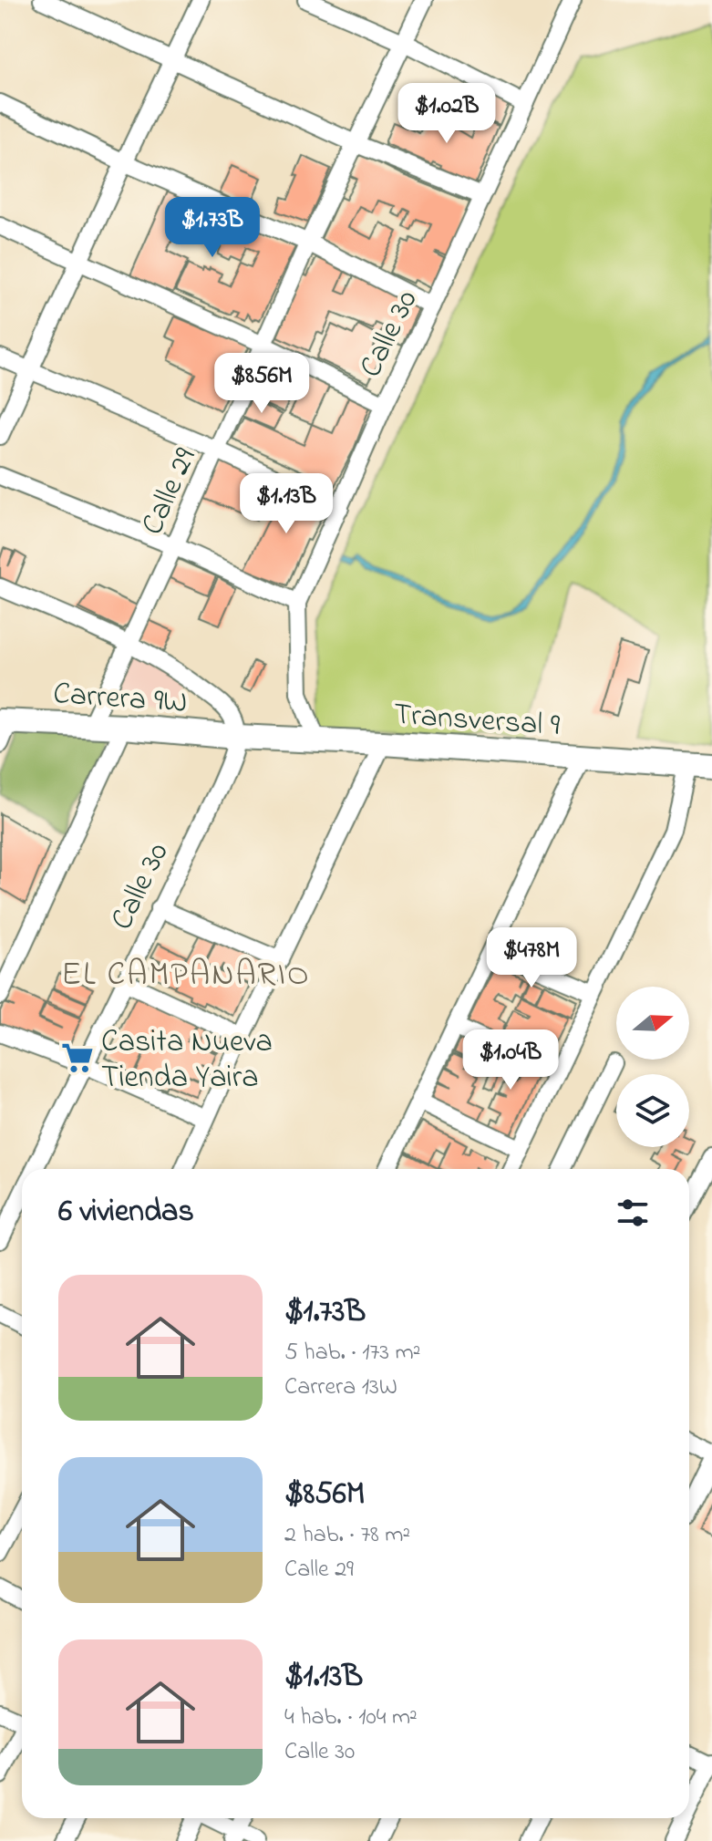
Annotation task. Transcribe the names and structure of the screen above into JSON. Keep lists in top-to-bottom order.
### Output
{
  "streets": {
    "main road": ["Carrera 9W", "Transversal 9"],
    "street": ["Calle 30", "Calle 29"]
  },
  "crossings": [
    ["Calle 30", "Carrera 9W"],
    ["Calle 30", "Transversal 9"],
    ["Calle 29", "Carrera 9W"],
    ["Carrera 9W", "Transversal 9"]
  ],
  "districts": ["EL CAMPANARIO"],
  "places": {
    "supermarket": ["Casita Nueva Tienda Yaira"]
  },
  "north": "right",
  "page": {
    "price": [
      "$1.02B",
      "$1.73B",
      "$856M",
      "$1.13B",
      "$478M",
      "$1.04B"
    ],
    "heading": "6 viviendas",
    "list": [
      {
        "name": "$1.73B",
        "note": "5 hab. · 173 m² · Carrera 13W"
      },
      {
        "name": "$856M",
        "note": "2 hab. · 78 m² · Calle 29"
      },
      {
        "name": "$1.13B",
        "note": "4 hab. · 104 m² · Calle 30"
      }
    ]
  }
}
